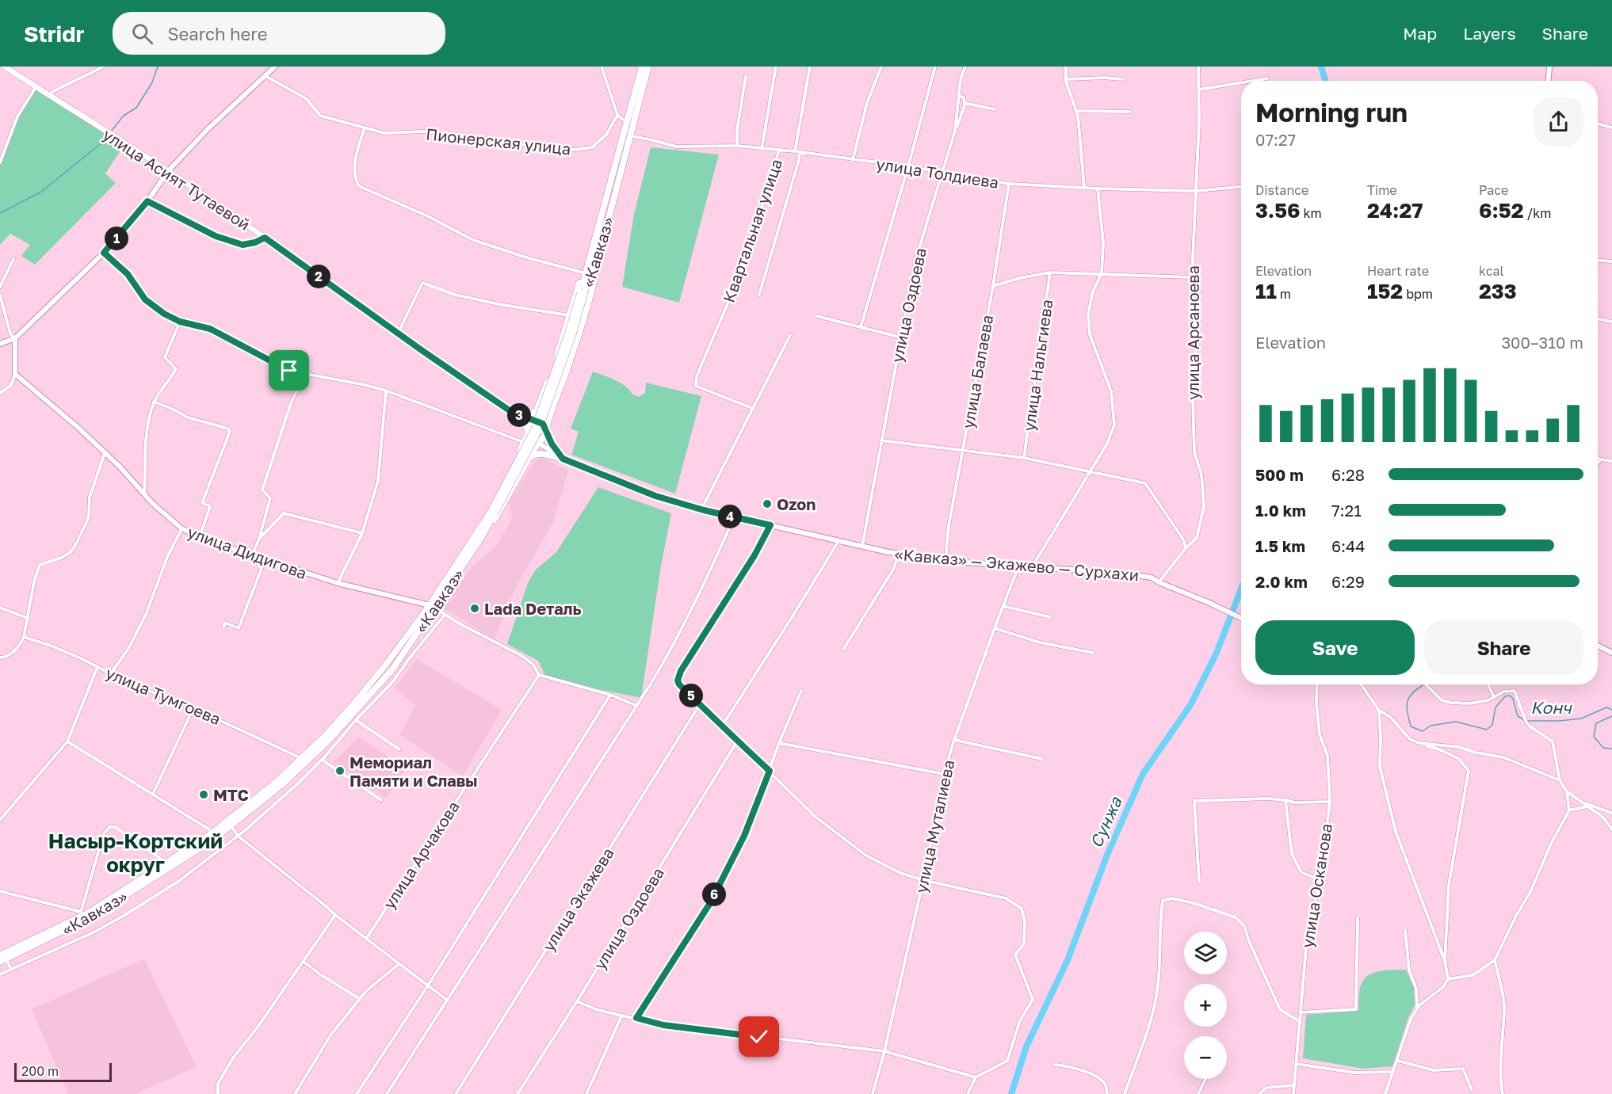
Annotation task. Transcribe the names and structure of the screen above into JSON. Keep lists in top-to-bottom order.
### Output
{
  "streets": {
    "highway": ["«Кавказ»"],
    "main road": ["улица Асият Тутаевой"],
    "street": [
      "Пионерская улица",
      "улица Толдиева",
      "Квартальная улица",
      "улица Оздоева",
      "улица Арсаноева",
      "улица Нальгиева",
      "улица Балаева",
      "улица Дидигова",
      "«Кавказ» — Экажево — Сурхахи",
      "улица Тумгоева",
      "улица Муталиева",
      "улица Арчакова",
      "улица Осканова",
      "улица Экажева"
    ]
  },
  "crossings": [
    ["улица Толдиева", "Квартальная улица"],
    ["улица Толдиева", "«Кавказ»"],
    ["улица Толдиева", "улица Оздоева"],
    ["улица Толдиева", "улица Арсаноева"],
    ["улица Толдиева", "улица Балаева"],
    ["улица Асият Тутаевой", "«Кавказ»"],
    ["улица Асият Тутаевой", "«Кавказ» — Экажево — Сурхахи"],
    ["«Кавказ»", "улица Дидигова"],
    ["«Кавказ»", "«Кавказ» — Экажево — Сурхахи"],
    ["«Кавказ»", "улица Тумгоева"],
    ["улица Оздоева", "«Кавказ» — Экажево — Сурхахи"],
    ["улица Арсаноева", "«Кавказ» — Экажево — Сурхахи"],
    ["улица Балаева", "«Кавказ» — Экажево — Сурхахи"],
    ["«Кавказ» — Экажево — Сурхахи", "улица Муталиева"]
  ],
  "districts": ["Насыр-Кортский округ"],
  "water": ["Конч", "Сунжа"],
  "places": [
    "Ozon",
    "Lada Dеталь",
    "Мемориал Памяти и Славы",
    "МТС"
  ],
  "scale_bar": "200 m",
  "page": {
    "header": "Stridr",
    "search": "Search here",
    "nav": ["Map", "Layers", "Share"],
    "heading": ["Morning run", "07:27"],
    "stats": [
      ["Distance", "3.56 km"],
      ["Time", "24:27"],
      ["Pace", "6:52 /km"],
      ["Elevation", "11 m"],
      ["Heart rate", "152 bpm"],
      ["kcal", "233"]
    ],
    "pins": [
      "1",
      "2",
      "3",
      "4",
      "5",
      "6"
    ],
    "chart": ["Elevation", "300–310 m"],
    "list": [
      {
        "name": "500 m",
        "note": "6:28"
      },
      {
        "name": "1.0 km",
        "note": "7:21"
      },
      {
        "name": "1.5 km",
        "note": "6:44"
      },
      {
        "name": "2.0 km",
        "note": "6:29"
      }
    ],
    "buttons": ["Save", "Share"],
    "map_buttons": ["+", "−"],
    "scale": "200 m"
  }
}
